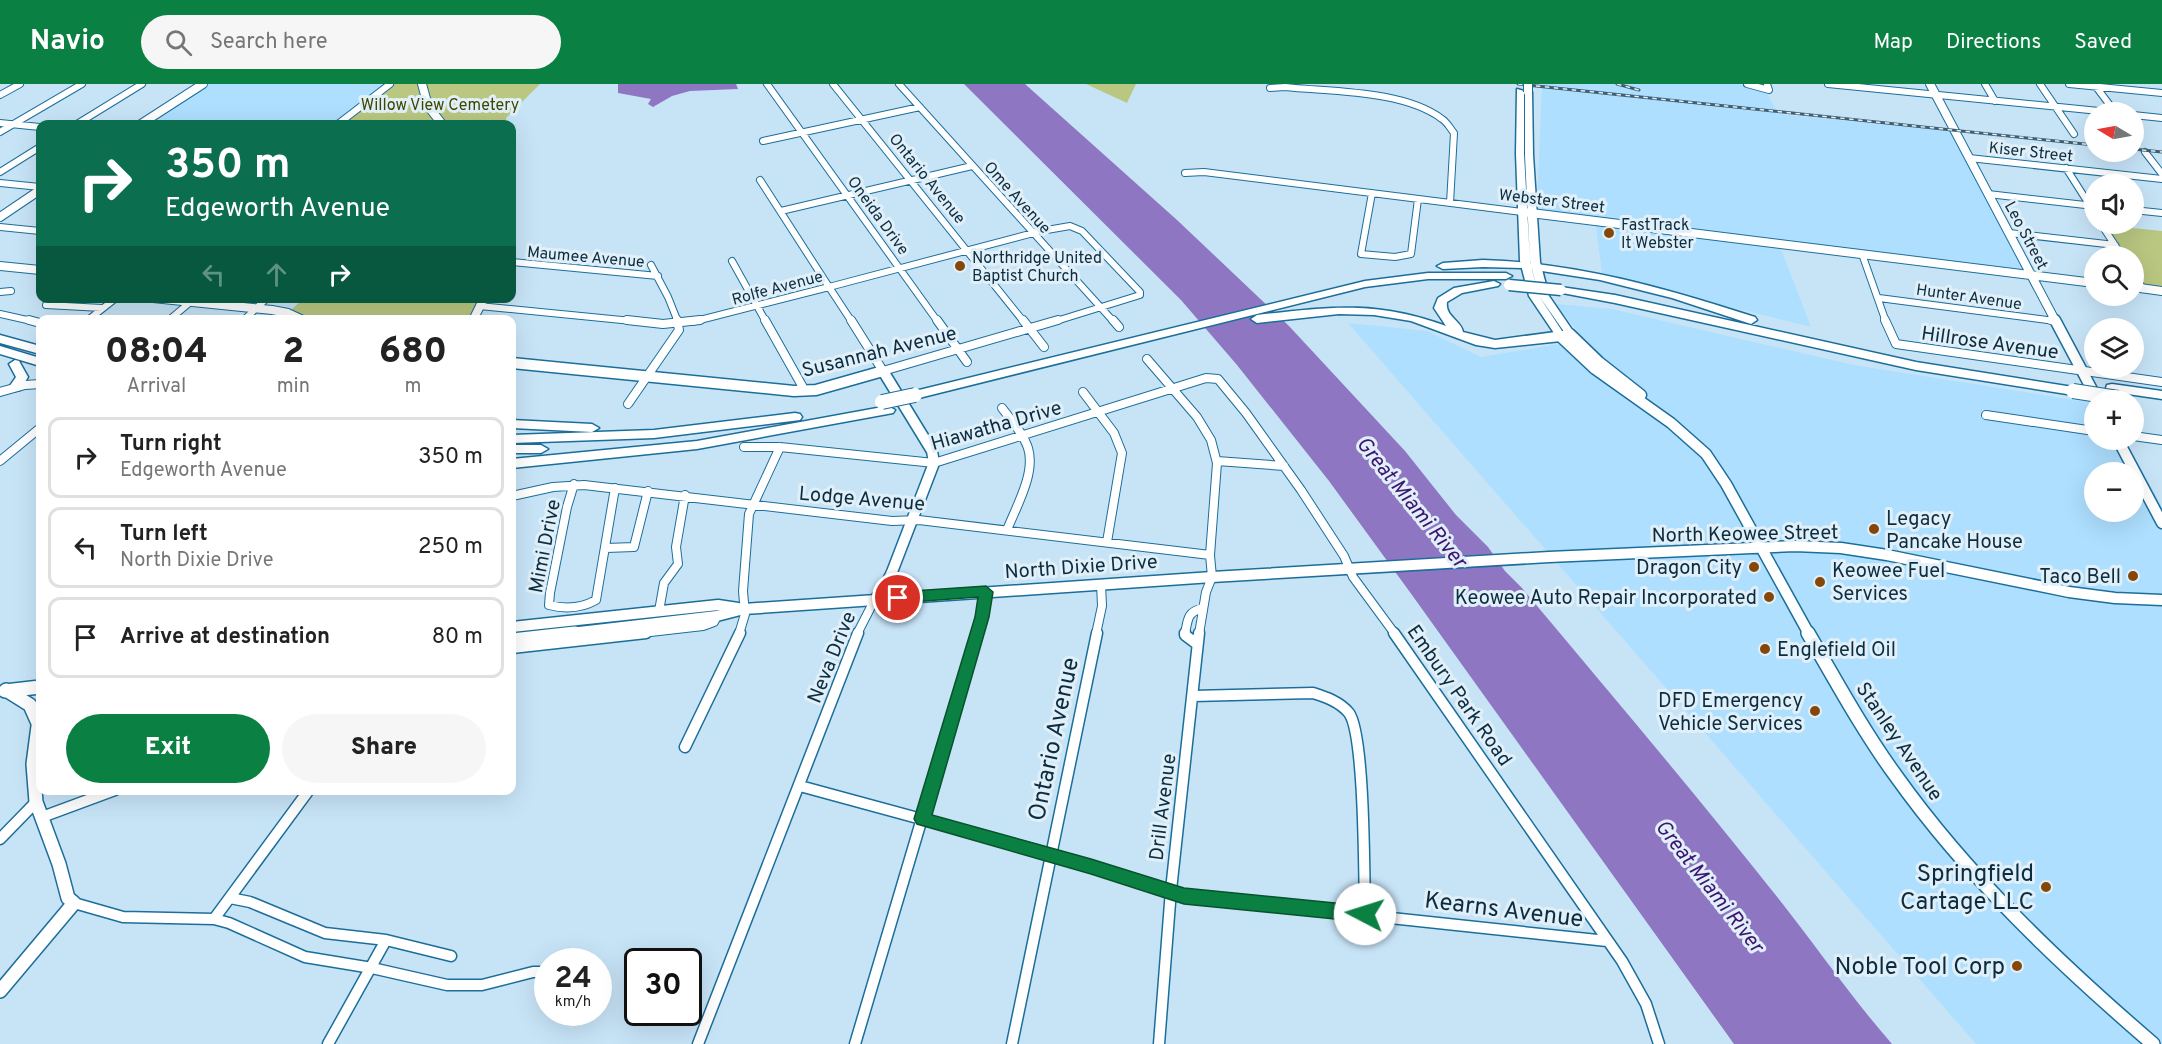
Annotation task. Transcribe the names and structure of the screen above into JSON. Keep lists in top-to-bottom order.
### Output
{
  "streets": {
    "main road": ["Stanley Avenue"],
    "street": [
      "Kiser Street",
      "Ontario Avenue",
      "Ome Avenue",
      "Webster Street",
      "Oneida Drive",
      "Leo Street",
      "Maumee Avenue",
      "Rolfe Avenue",
      "Hunter Avenue",
      "Hillrose Avenue",
      "Susannah Avenue",
      "Hiawatha Drive",
      "Lodge Avenue",
      "North Keowee Street",
      "Mimi Drive",
      "North Dixie Drive",
      "Neva Drive",
      "Embury Park Road",
      "Drill Avenue",
      "Kearns Avenue"
    ]
  },
  "crossings": [
    ["Kiser Street", "Leo Street"],
    ["Ontario Avenue", "Rolfe Avenue"],
    ["Ontario Avenue", "Susannah Avenue"],
    ["Ontario Avenue", "North Dixie Drive"],
    ["Ontario Avenue", "Kearns Avenue"],
    ["Ome Avenue", "Rolfe Avenue"],
    ["Ome Avenue", "Susannah Avenue"],
    ["Webster Street", "Leo Street"],
    ["Webster Street", "Stanley Avenue"],
    ["Oneida Drive", "Rolfe Avenue"],
    ["Oneida Drive", "Susannah Avenue"],
    ["Leo Street", "Hunter Avenue"],
    ["Leo Street", "Hillrose Avenue"],
    ["Rolfe Avenue", "Susannah Avenue"],
    ["Hunter Avenue", "Hillrose Avenue"],
    ["Hiawatha Drive", "Neva Drive"],
    ["Hiawatha Drive", "Embury Park Road"],
    ["Lodge Avenue", "Mimi Drive"],
    ["Lodge Avenue", "Neva Drive"],
    ["North Keowee Street", "North Dixie Drive"],
    ["North Keowee Street", "Embury Park Road"],
    ["North Keowee Street", "Stanley Avenue"],
    ["North Dixie Drive", "Neva Drive"],
    ["North Dixie Drive", "Embury Park Road"],
    ["North Dixie Drive", "Drill Avenue"],
    ["Neva Drive", "Kearns Avenue"],
    ["Embury Park Road", "Kearns Avenue"],
    ["Drill Avenue", "Kearns Avenue"]
  ],
  "water": ["Great Miami River"],
  "parks": ["Willow View Cemetery"],
  "places": [
    "FastTrack It Webster",
    "Northridge United Baptist Church",
    "Legacy Pancake House",
    "Dragon City",
    "Taco Bell",
    "Keowee Fuel Services",
    "Keowee Auto Repair Incorporated",
    "Englefield Oil",
    "DFD Emergency Vehicle Services",
    "Springfield Cartage LLC",
    "Noble Tool Corp"
  ],
  "north": "left",
  "page": {
    "header": "Navio",
    "search": "Search here",
    "nav": ["Map", "Directions", "Saved"],
    "map_buttons": ["+", "−"],
    "turn": ["350 m", "Edgeworth Avenue"],
    "eta": [
      "08:04",
      "Arrival",
      "2",
      "min",
      "680",
      "m"
    ],
    "list": [
      {
        "name": "Turn right",
        "note": "Edgeworth Avenue",
        "value": "350 m"
      },
      {
        "name": "Turn left",
        "note": "North Dixie Drive",
        "value": "250 m"
      },
      {
        "name": "Arrive at destination",
        "value": "80 m"
      }
    ],
    "buttons": ["Exit", "Share"],
    "speed": "24 km/h",
    "limit": "30"
  }
}
